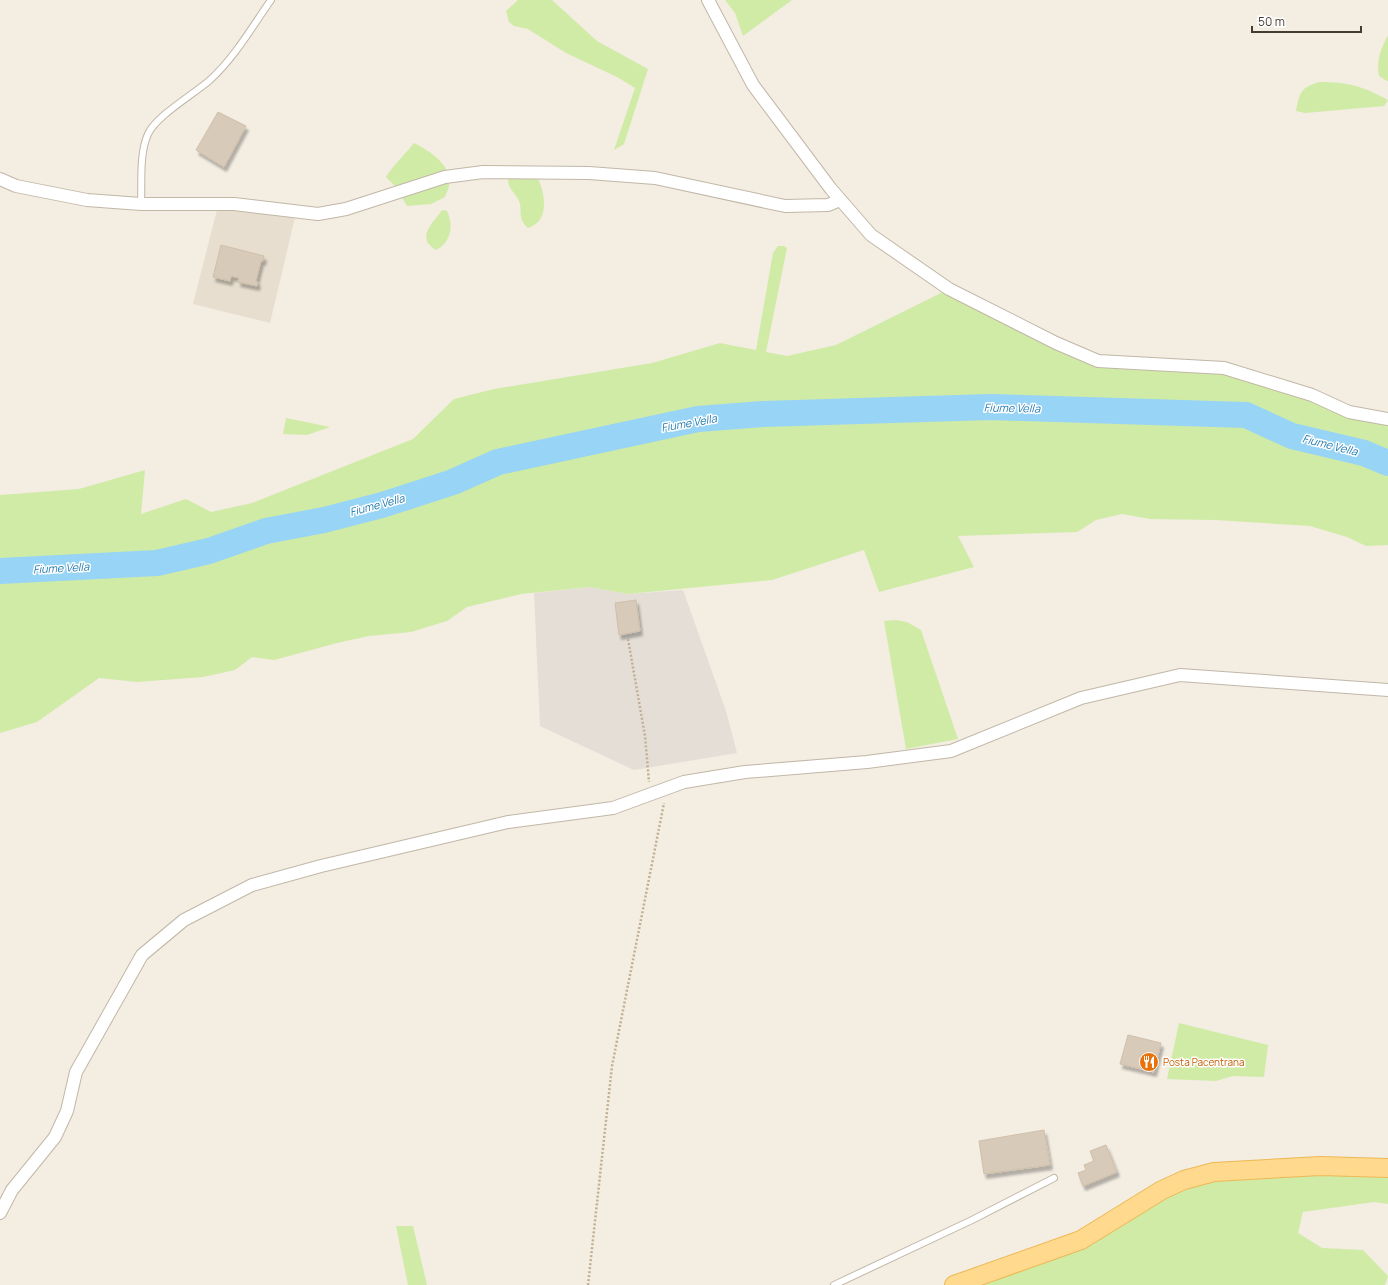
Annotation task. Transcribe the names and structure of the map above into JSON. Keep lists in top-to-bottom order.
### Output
{
  "water": ["Fiume Vella"],
  "places": {
    "restaurant": ["Posta Pacentrana"]
  },
  "scale_bar": "50 m"
}
